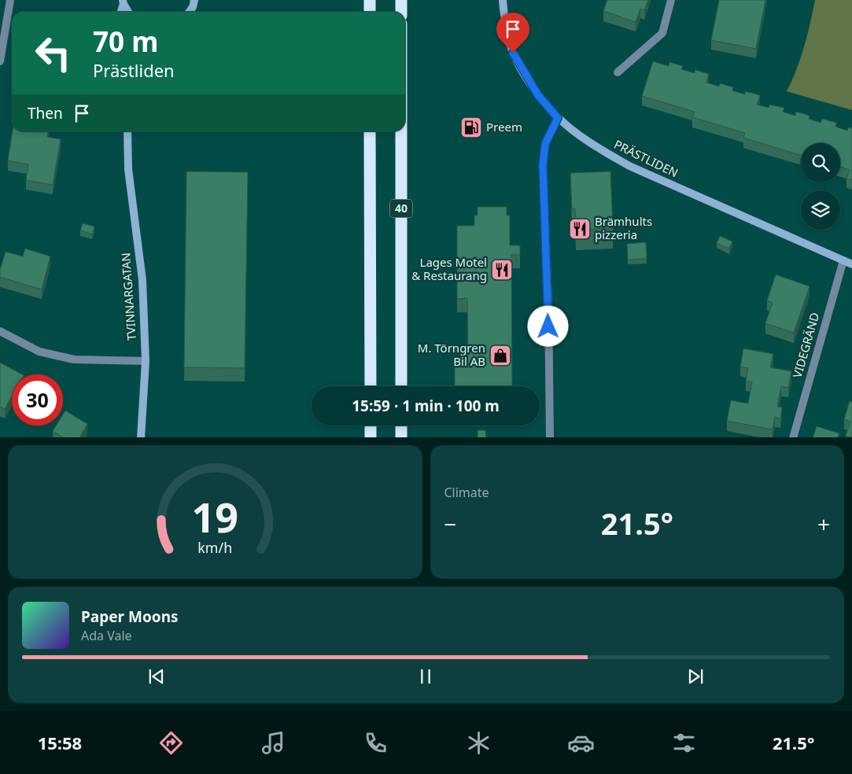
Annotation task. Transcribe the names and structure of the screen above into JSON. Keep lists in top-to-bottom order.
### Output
{
  "streets": {
    "highway": ["40"],
    "street": ["PRÄSTLIDEN", "TVINNARGATAN", "VIDEGRÄND"]
  },
  "crossings": [
    ["PRÄSTLIDEN", "VIDEGRÄND"]
  ],
  "places": {
    "fuel station": ["Preem"],
    "restaurant": ["Brämhults pizzeria", "Lages Motel & Restaurang"],
    "shop": ["M. Törngren Bil AB"]
  },
  "page": {
    "turn": ["70 m", "Prästliden"],
    "then": "Then",
    "limit": "30",
    "trip": "15:59 · 1 min · 100 m",
    "tile": "Climate",
    "heat": ["−", "21.5°", "+"],
    "song": ["Paper Moons", "Ada Vale"],
    "tabs": ["15:58", "21.5°"],
    "gauge": ["19", "km/h"]
  }
}
